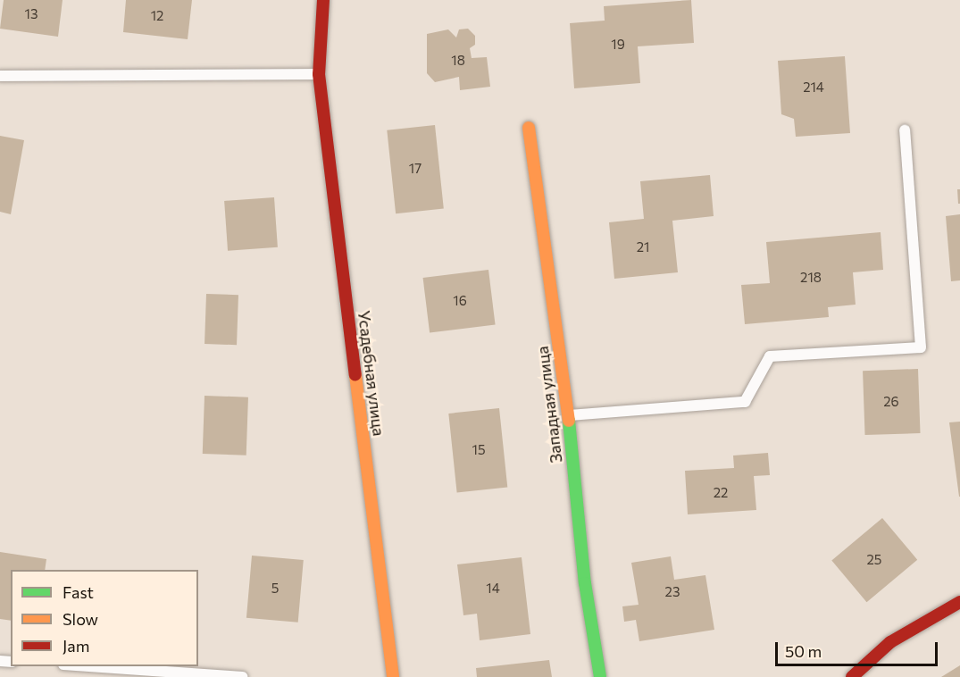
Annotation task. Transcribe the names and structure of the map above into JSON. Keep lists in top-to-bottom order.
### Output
{
  "streets": {
    "street": ["Усадебная улица", "Западная улица"]
  },
  "house_numbers": [
    "13",
    "12",
    "19",
    "18",
    "214",
    "17",
    "21",
    "218",
    "16",
    "26",
    "15",
    "22",
    "25",
    "5",
    "14",
    "23"
  ],
  "legend": ["Fast", "Slow", "Jam"],
  "scale_bar": "50 m"
}
